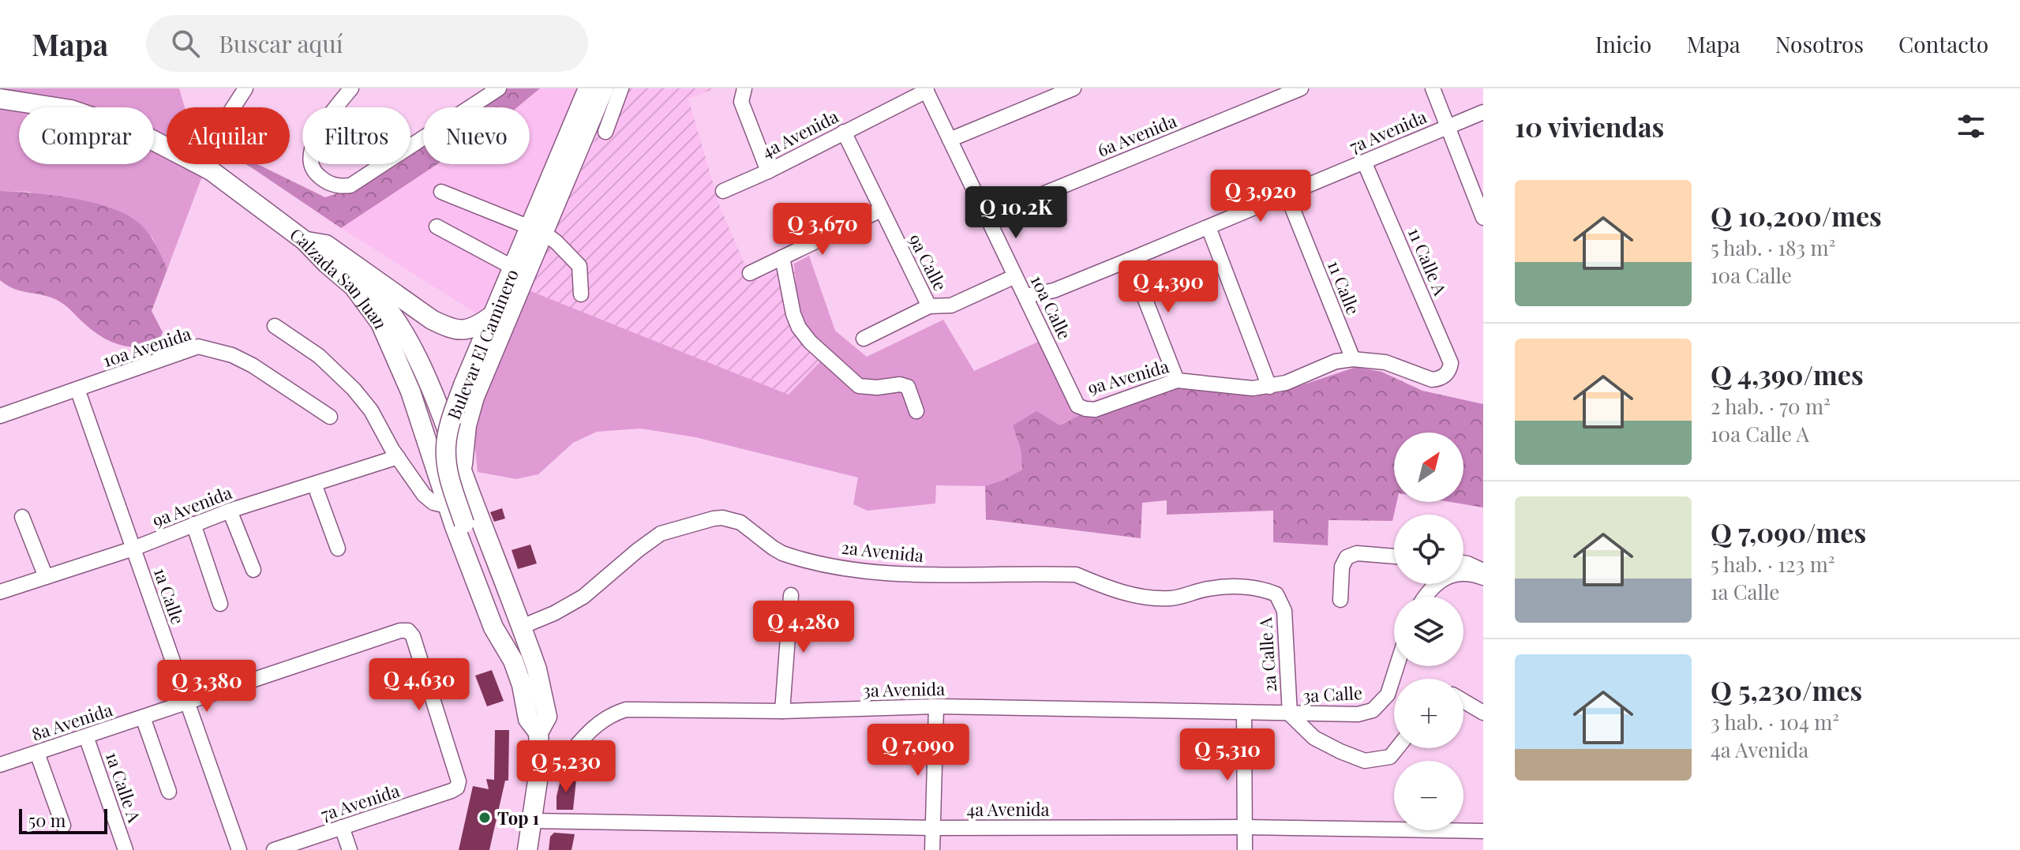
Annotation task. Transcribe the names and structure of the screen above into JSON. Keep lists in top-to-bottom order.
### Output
{
  "streets": {
    "main road": ["Calzada San Juan", "Bulevar El Caminero"],
    "street": [
      "7a Avenida",
      "4a Avenida",
      "6a Avenida",
      "11 Calle A",
      "9a Calle",
      "11 Calle",
      "10a Calle",
      "10a Avenida",
      "9a Avenida",
      "2a Avenida",
      "1a Calle",
      "2a Calle A",
      "3a Avenida",
      "3a Calle",
      "8a Avenida",
      "1a Calle A"
    ]
  },
  "crossings": [
    ["7a Avenida", "11 Calle A"],
    ["7a Avenida", "11 Calle"],
    ["7a Avenida", "10a Calle"],
    ["7a Avenida", "8a Avenida"],
    ["4a Avenida", "9a Calle"],
    ["4a Avenida", "Calzada San Juan"],
    ["4a Avenida", "10a Calle"],
    ["6a Avenida", "10a Calle"],
    ["11 Calle A", "9a Avenida"],
    ["11 Calle", "9a Avenida"],
    ["Calzada San Juan", "Bulevar El Caminero"],
    ["Calzada San Juan", "2a Avenida"],
    ["Calzada San Juan", "3a Avenida"],
    ["10a Calle", "9a Avenida"],
    ["10a Avenida", "1a Calle"],
    ["9a Avenida", "1a Calle"],
    ["2a Avenida", "2a Calle A"],
    ["1a Calle", "8a Avenida"],
    ["2a Calle A", "3a Avenida"],
    ["2a Calle A", "3a Calle"],
    ["3a Avenida", "3a Calle"],
    ["8a Avenida", "1a Calle A"]
  ],
  "places": ["Top 1"],
  "scale_bar": "50 m",
  "north": "top right",
  "page": {
    "header": "Mapa",
    "search": "Buscar aquí",
    "nav": [
      "Inicio",
      "Mapa",
      "Nosotros",
      "Contacto"
    ],
    "heading": "10 viviendas",
    "chip": [
      "Comprar",
      "Alquilar",
      "Filtros",
      "Nuevo"
    ],
    "list": [
      {
        "name": "Q 10,200/mes",
        "note": "5 hab. · 183 m² · 10a Calle"
      },
      {
        "name": "Q 4,390/mes",
        "note": "2 hab. · 70 m² · 10a Calle A"
      },
      {
        "name": "Q 7,090/mes",
        "note": "5 hab. · 123 m² · 1a Calle"
      },
      {
        "name": "Q 5,230/mes",
        "note": "3 hab. · 104 m² · 4a Avenida"
      }
    ],
    "price": [
      "Q 3,920",
      "Q 10.2K",
      "Q 3,670",
      "Q 4,390",
      "Q 4,280",
      "Q 4,630",
      "Q 3,380",
      "Q 7,090",
      "Q 5,310",
      "Q 5,230"
    ],
    "map_buttons": ["+", "−"],
    "scale": "50 m"
  }
}
